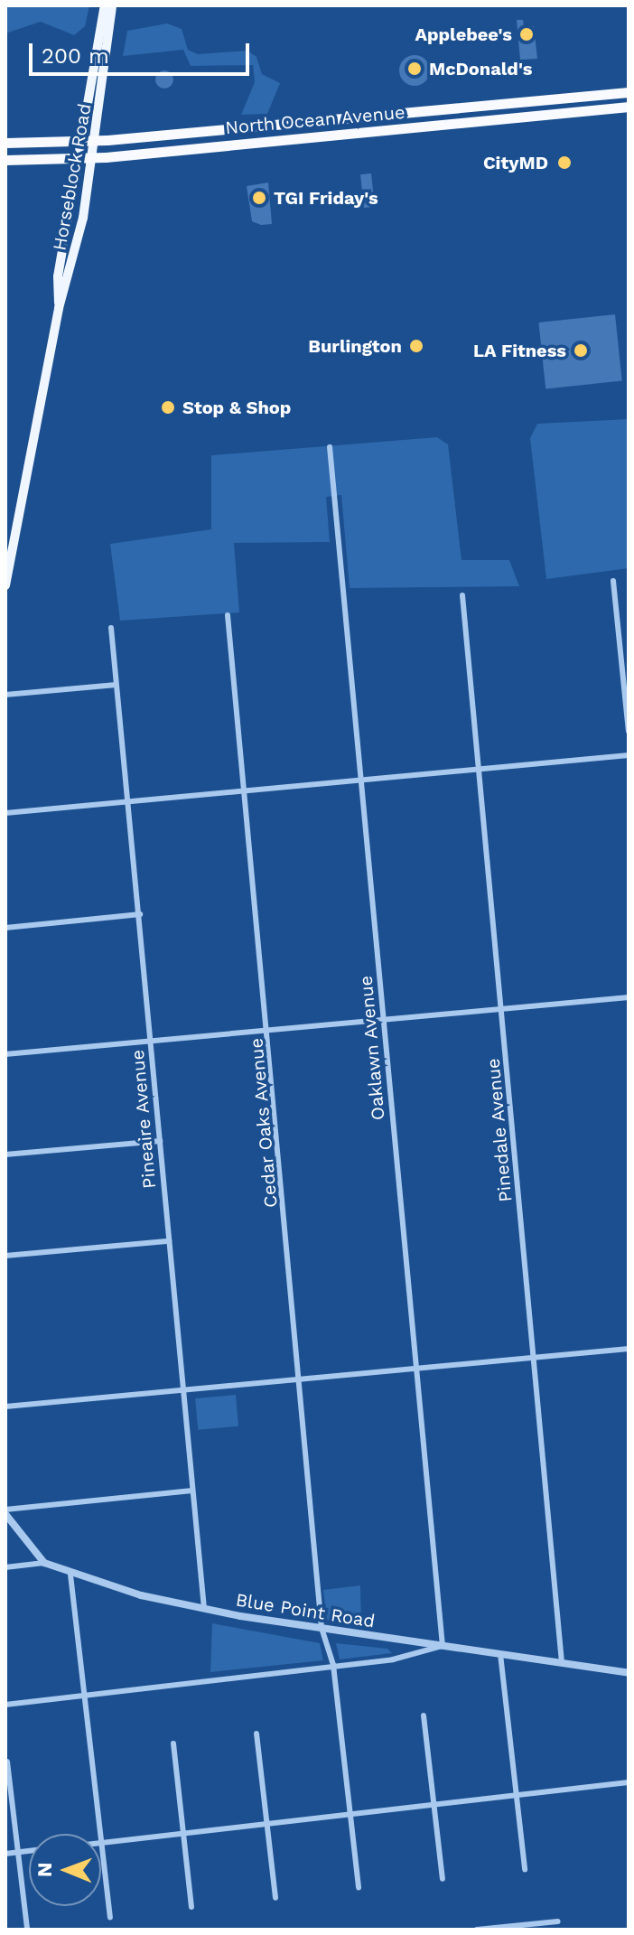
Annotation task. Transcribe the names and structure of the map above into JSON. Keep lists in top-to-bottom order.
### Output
{
  "streets": {
    "highway": ["North Ocean Avenue"],
    "main road": ["Horseblock Road"],
    "street": [
      "Oaklawn Avenue",
      "Pineaire Avenue",
      "Cedar Oaks Avenue",
      "Pinedale Avenue",
      "Blue Point Road"
    ]
  },
  "crossings": [
    ["North Ocean Avenue", "Horseblock Road"],
    ["Oaklawn Avenue", "Blue Point Road"],
    ["Pineaire Avenue", "Blue Point Road"],
    ["Cedar Oaks Avenue", "Blue Point Road"],
    ["Pinedale Avenue", "Blue Point Road"]
  ],
  "places": [
    "Applebee's",
    "McDonald's",
    "CityMD",
    "TGI Friday's",
    "Burlington",
    "LA Fitness",
    "Stop & Shop"
  ],
  "scale_bar": "200 m",
  "north": "left"
}
